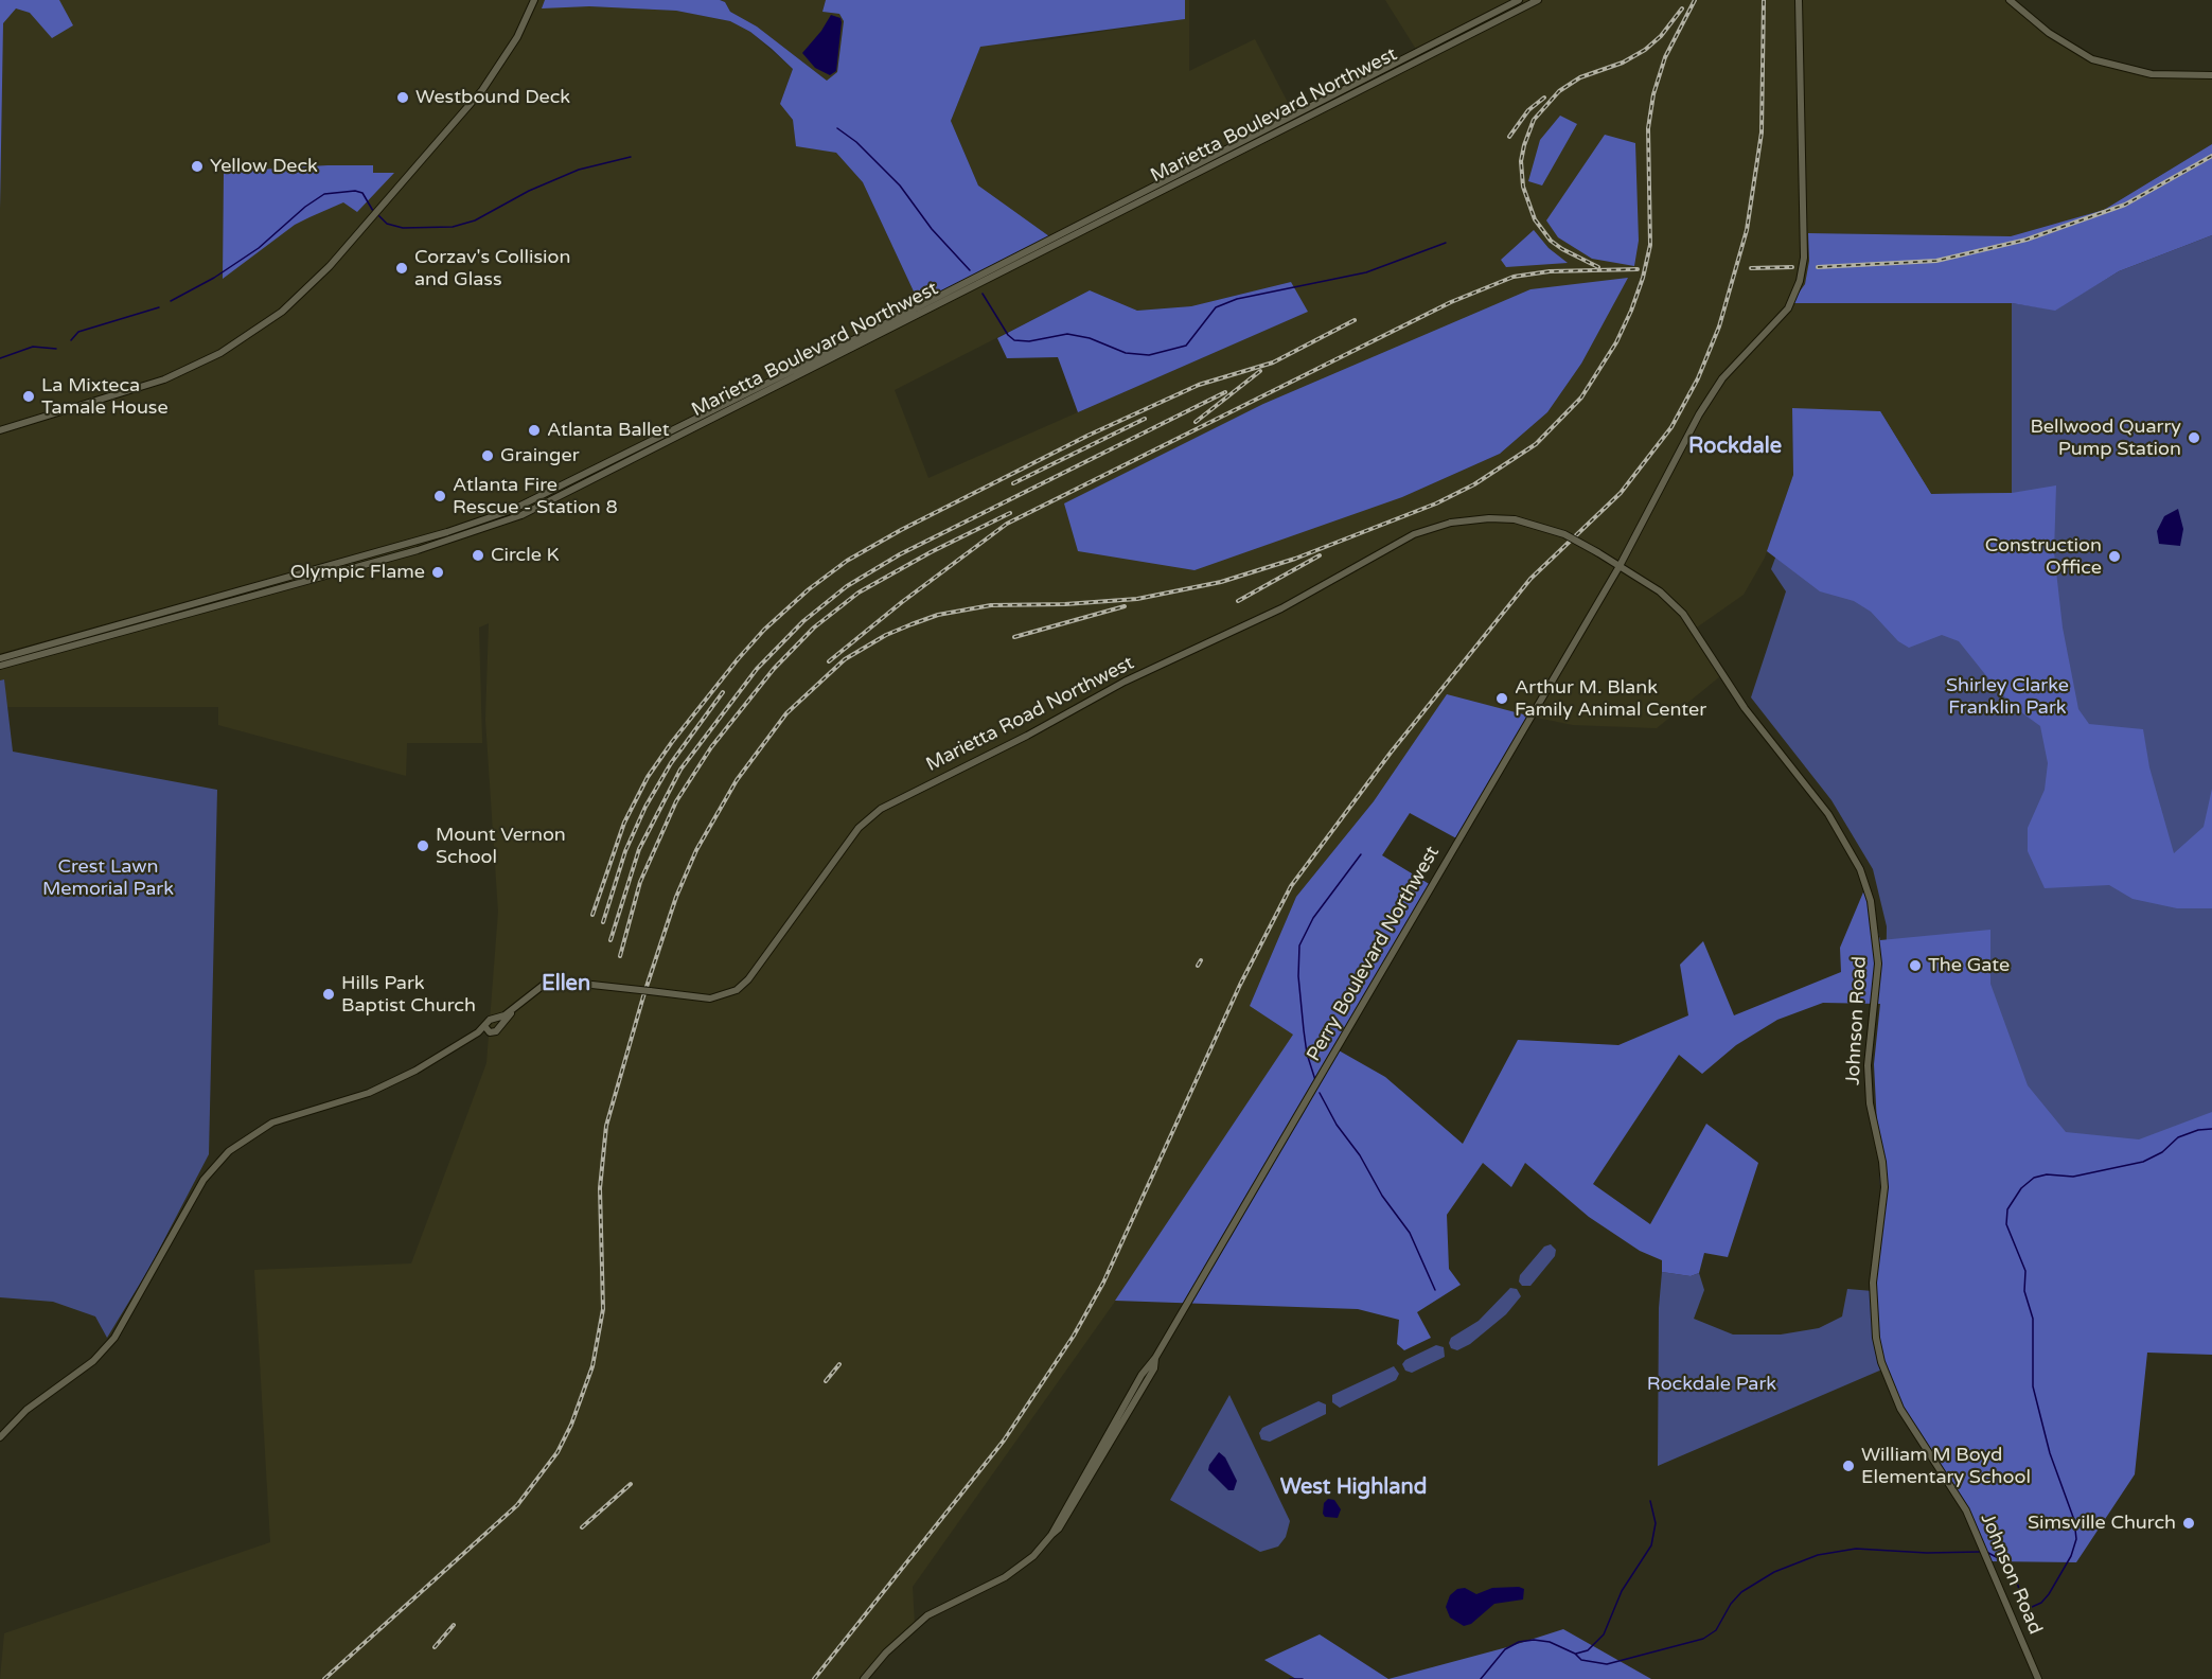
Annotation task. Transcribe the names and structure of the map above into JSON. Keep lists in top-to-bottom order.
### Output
{
  "streets": {
    "street": [
      "Marietta Boulevard Northwest",
      "Marietta Road Northwest",
      "Perry Boulevard Northwest",
      "Johnson Road"
    ]
  },
  "crossings": [
    ["Marietta Road Northwest", "Perry Boulevard Northwest"],
    ["Marietta Road Northwest", "Johnson Road"],
    ["Perry Boulevard Northwest", "Johnson Road"]
  ],
  "districts": ["Rockdale", "Ellen", "West Highland"],
  "parks": ["Shirley Clarke Franklin Park", "Crest Lawn Memorial Park", "Rockdale Park"],
  "places": [
    "Westbound Deck",
    "Yellow Deck",
    "Corzav's Collision and Glass",
    "La Mixteca Tamale House",
    "Atlanta Ballet",
    "Bellwood Quarry Pump Station",
    "Grainger",
    "Atlanta Fire Rescue - Station 8",
    "Circle K",
    "Construction Office",
    "Olympic Flame",
    "Arthur M. Blank Family Animal Center",
    "Mount Vernon School",
    "The Gate",
    "Hills Park Baptist Church",
    "William M Boyd Elementary School",
    "Simsville Church"
  ]
}
